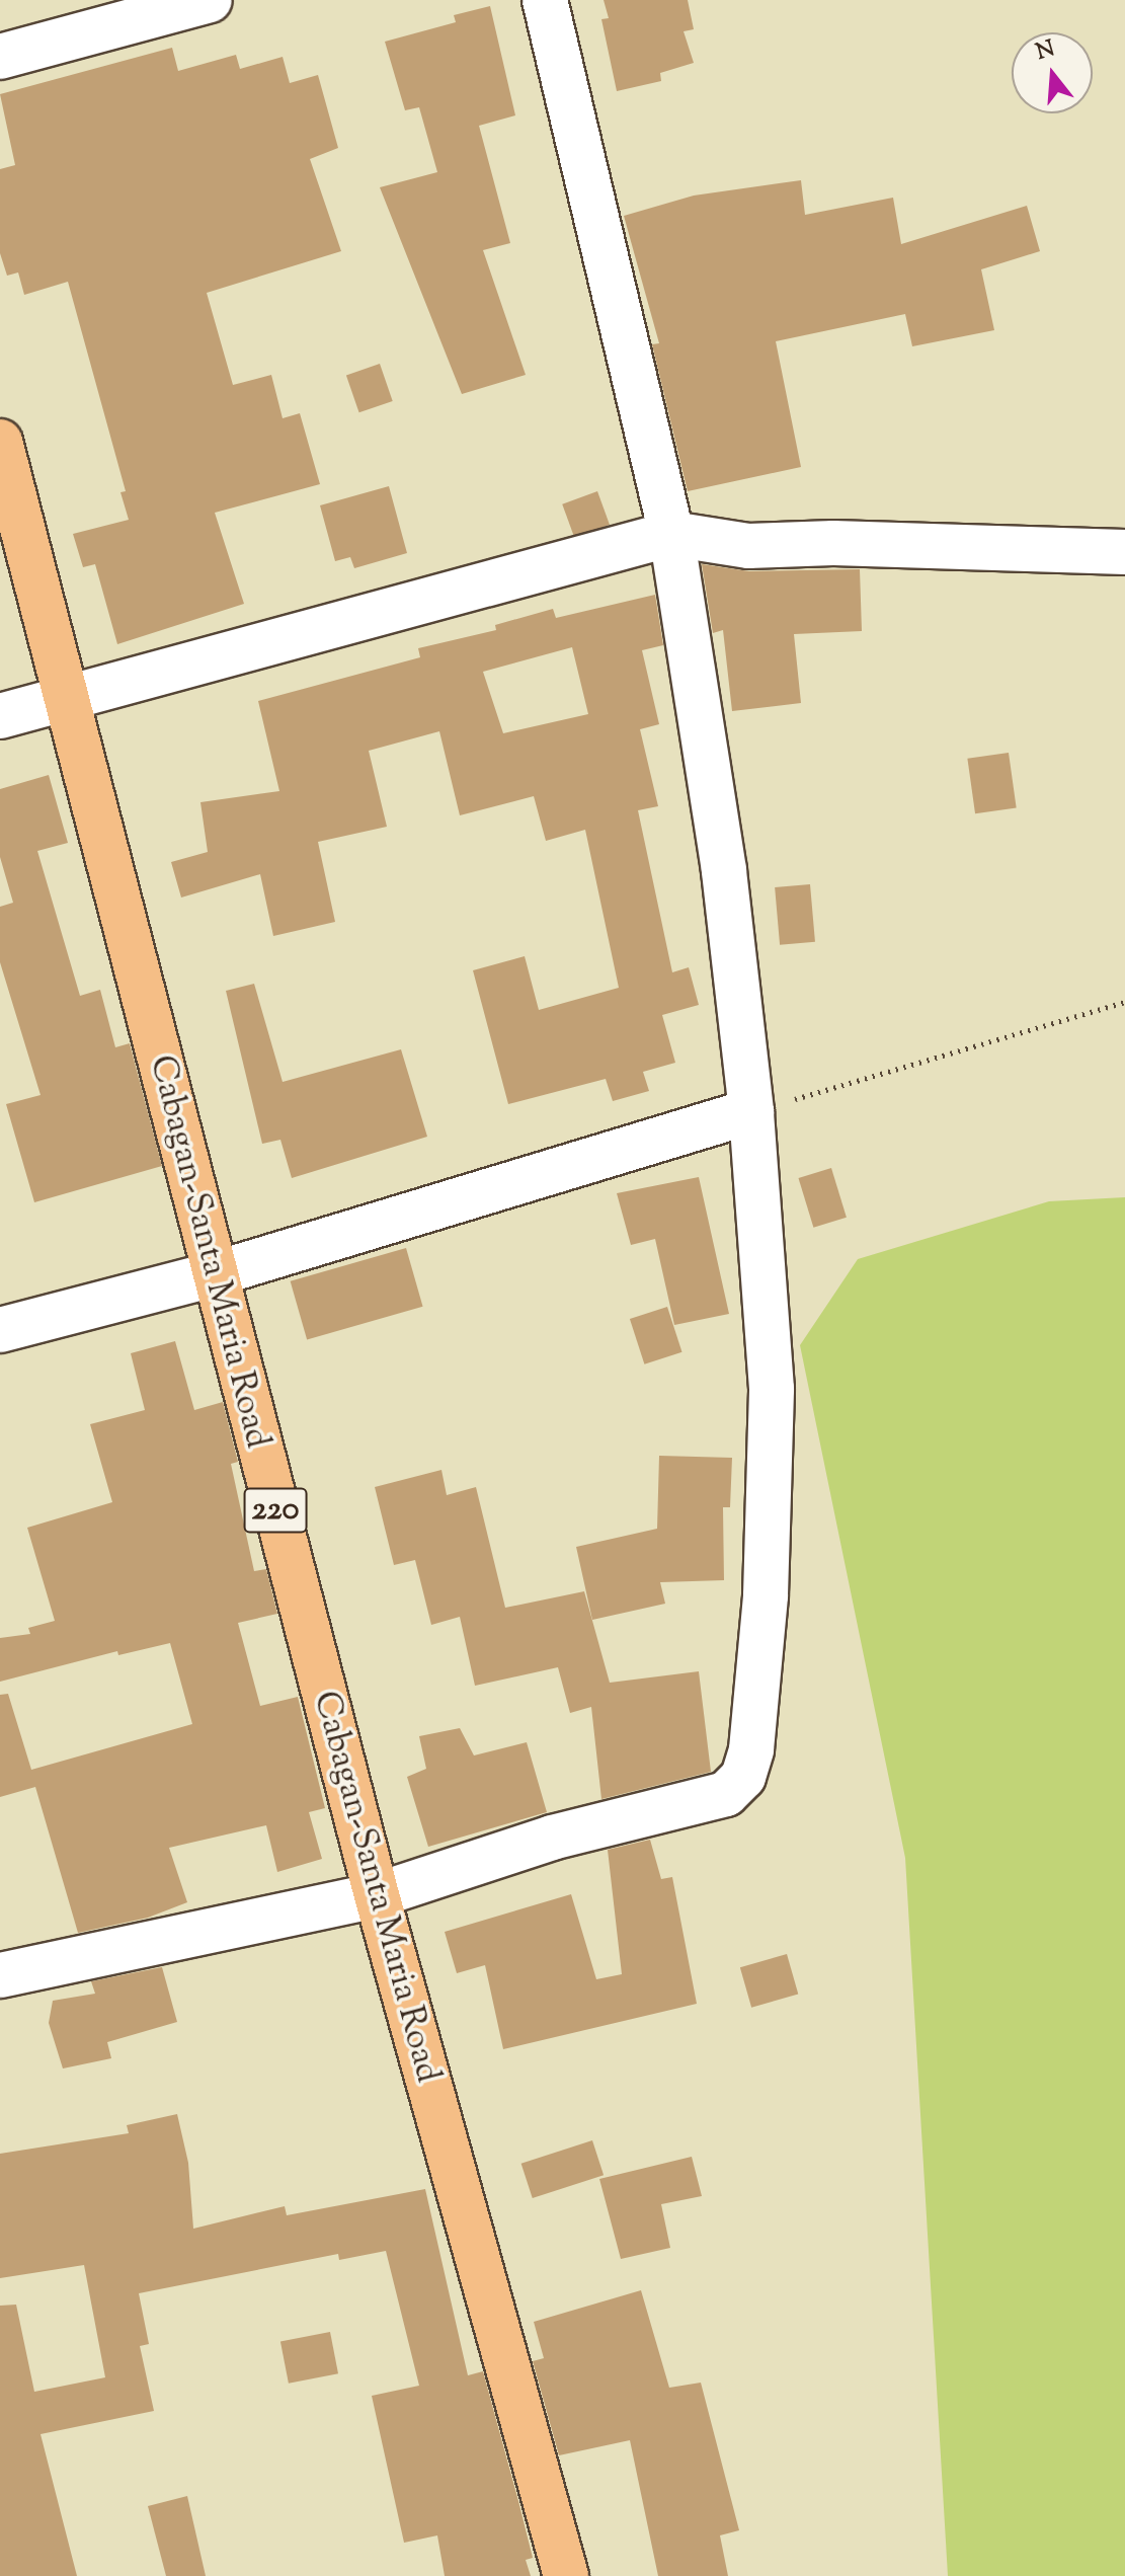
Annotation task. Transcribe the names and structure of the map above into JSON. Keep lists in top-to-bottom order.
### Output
{
  "streets": {
    "main road": ["Cabagan-Santa Maria Road", "220"]
  },
  "north": "top"
}
